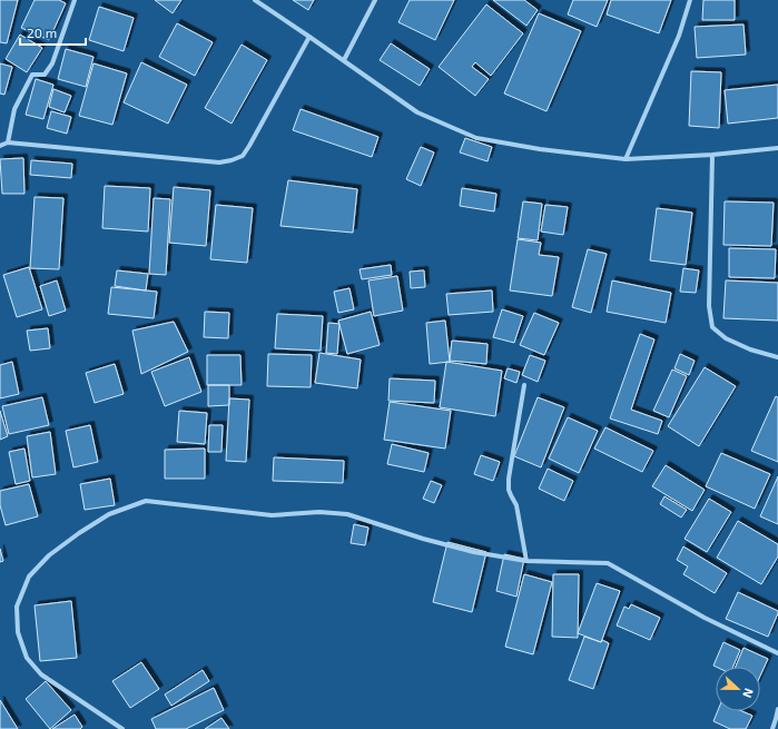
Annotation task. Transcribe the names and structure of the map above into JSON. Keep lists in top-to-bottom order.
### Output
{
  "scale_bar": "20 m",
  "north": "right"
}
